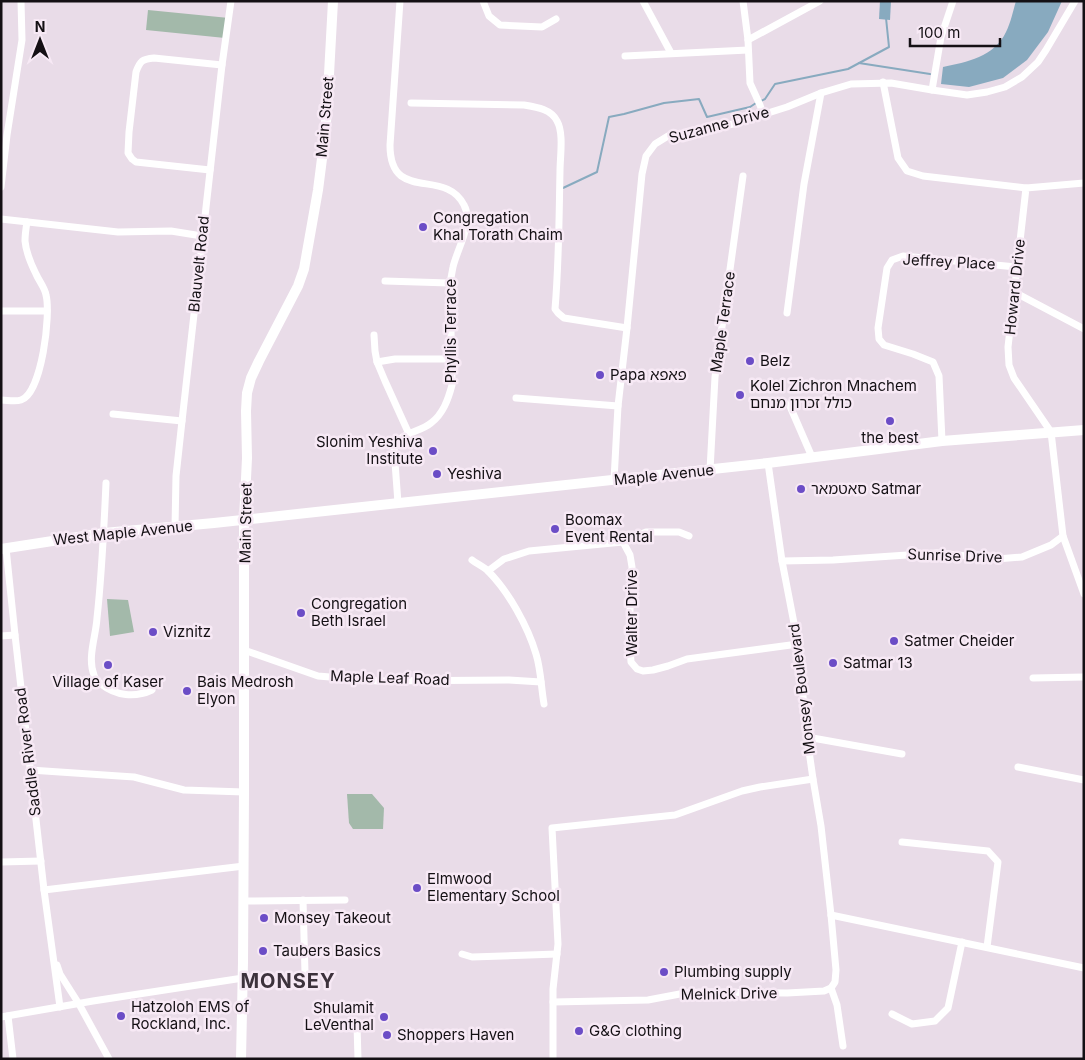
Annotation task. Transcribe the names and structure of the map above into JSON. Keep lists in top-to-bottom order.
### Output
{
  "streets": {
    "street": [
      "Main Street",
      "Suzanne Drive",
      "Jeffrey Place",
      "Blauvelt Road",
      "Howard Drive",
      "Maple Terrace",
      "Phyllis Terrace",
      "Maple Avenue",
      "West Maple Avenue",
      "Sunrise Drive",
      "Walter Drive",
      "Maple Leaf Road",
      "Monsey Boulevard",
      "Saddle River Road",
      "Melnick Drive"
    ]
  },
  "crossings": [
    ["Main Street", "Maple Avenue"],
    ["Main Street", "West Maple Avenue"],
    ["Main Street", "Maple Leaf Road"],
    ["Suzanne Drive", "Maple Avenue"],
    ["Jeffrey Place", "Howard Drive"],
    ["Jeffrey Place", "Maple Avenue"],
    ["Blauvelt Road", "West Maple Avenue"],
    ["Howard Drive", "Maple Avenue"],
    ["Maple Terrace", "Maple Avenue"],
    ["Phyllis Terrace", "Maple Avenue"],
    ["Maple Avenue", "West Maple Avenue"],
    ["Maple Avenue", "Monsey Boulevard"],
    ["West Maple Avenue", "Saddle River Road"],
    ["Sunrise Drive", "Monsey Boulevard"],
    ["Walter Drive", "Monsey Boulevard"]
  ],
  "districts": ["MONSEY"],
  "places": [
    "Congregation Khal Torath Chaim",
    "Belz",
    "Papa פאפא",
    "Kolel Zichron Mnachem כולל זכרון מנחם",
    "the best",
    "Slonim Yeshiva Institute",
    "Yeshiva",
    "סאטמאר Satmar",
    "Boomax Event Rental",
    "Congregation Beth Israel",
    "Viznitz",
    "Satmer Cheider",
    "Satmar 13",
    "Village of Kaser",
    "Bais Medrosh Elyon",
    "Elmwood Elementary School",
    "Monsey Takeout",
    "Taubers Basics",
    "Plumbing supply",
    "Hatzoloh EMS of Rockland, Inc.",
    "Shulamit LeVenthal",
    "G&G clothing",
    "Shoppers Haven"
  ],
  "scale_bar": "100 m",
  "north": "top"
}
